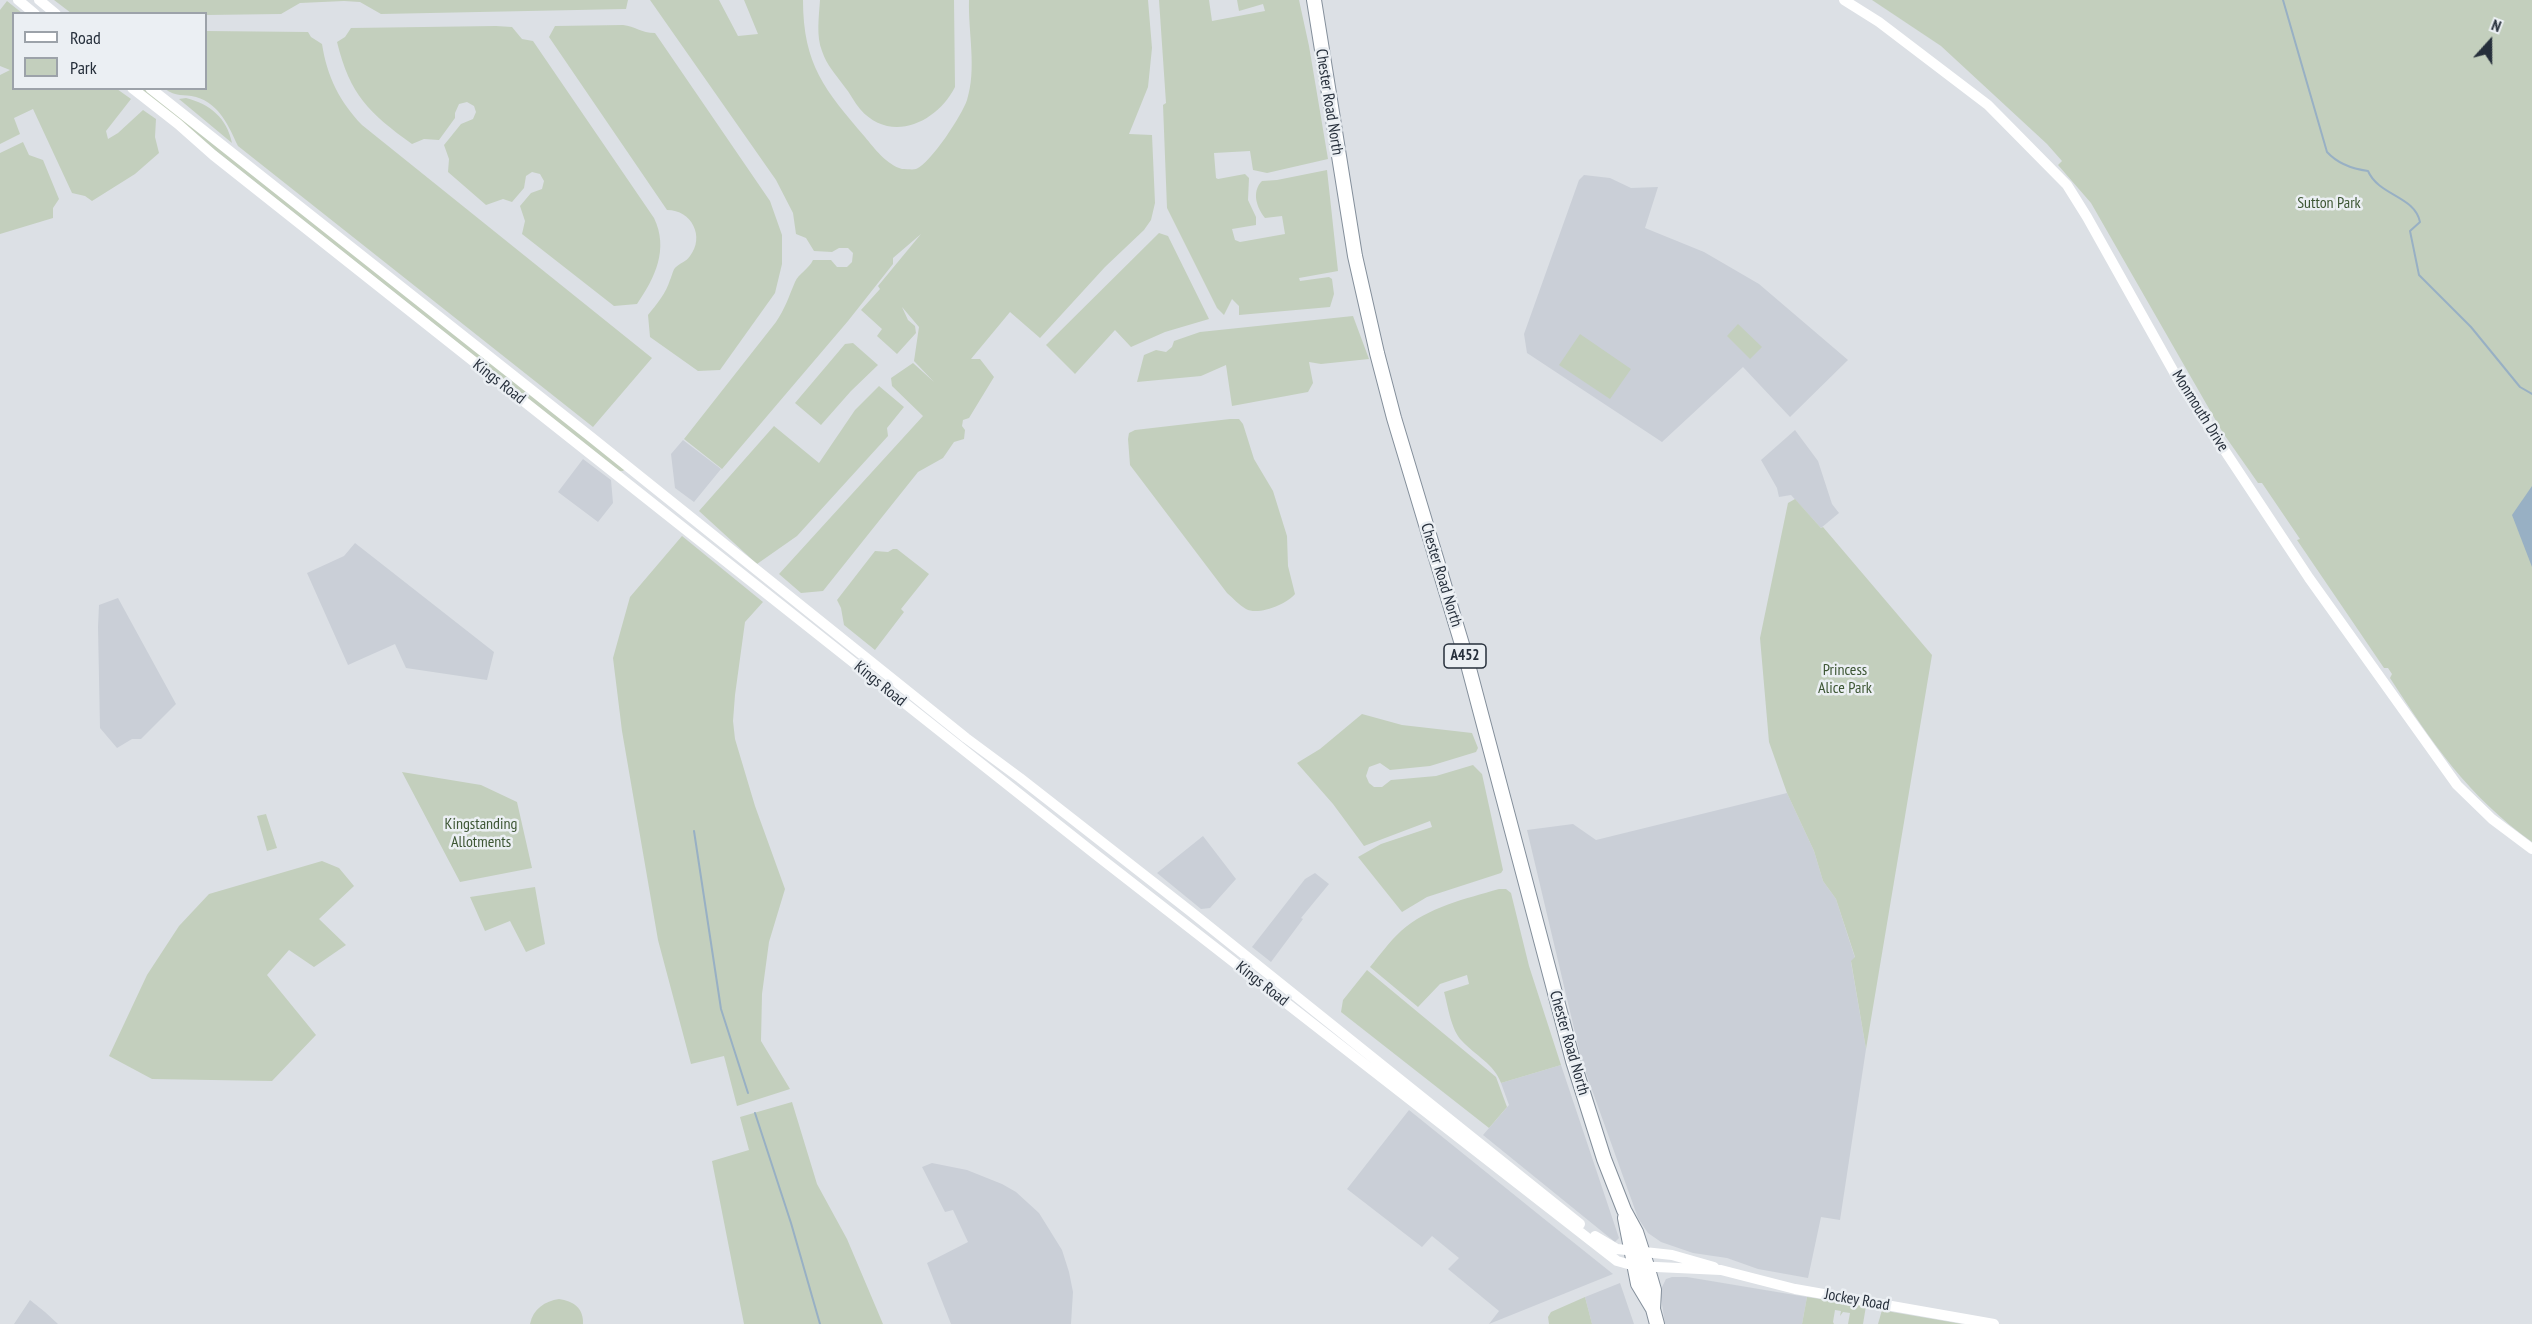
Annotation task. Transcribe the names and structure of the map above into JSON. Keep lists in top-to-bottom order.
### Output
{
  "streets": {
    "highway": ["Chester Road North", "A452"],
    "main road": ["Kings Road", "Monmouth Drive", "Jockey Road"]
  },
  "crossings": [
    ["Chester Road North", "Kings Road"],
    ["Chester Road North", "A452"],
    ["Chester Road North", "Jockey Road"],
    ["Kings Road", "A452"],
    ["Kings Road", "Jockey Road"],
    ["A452", "Jockey Road"]
  ],
  "parks": ["Sutton Park", "Princess Alice Park", "Kingstanding Allotments"],
  "legend": ["Road", "Park"],
  "north": "top"
}
